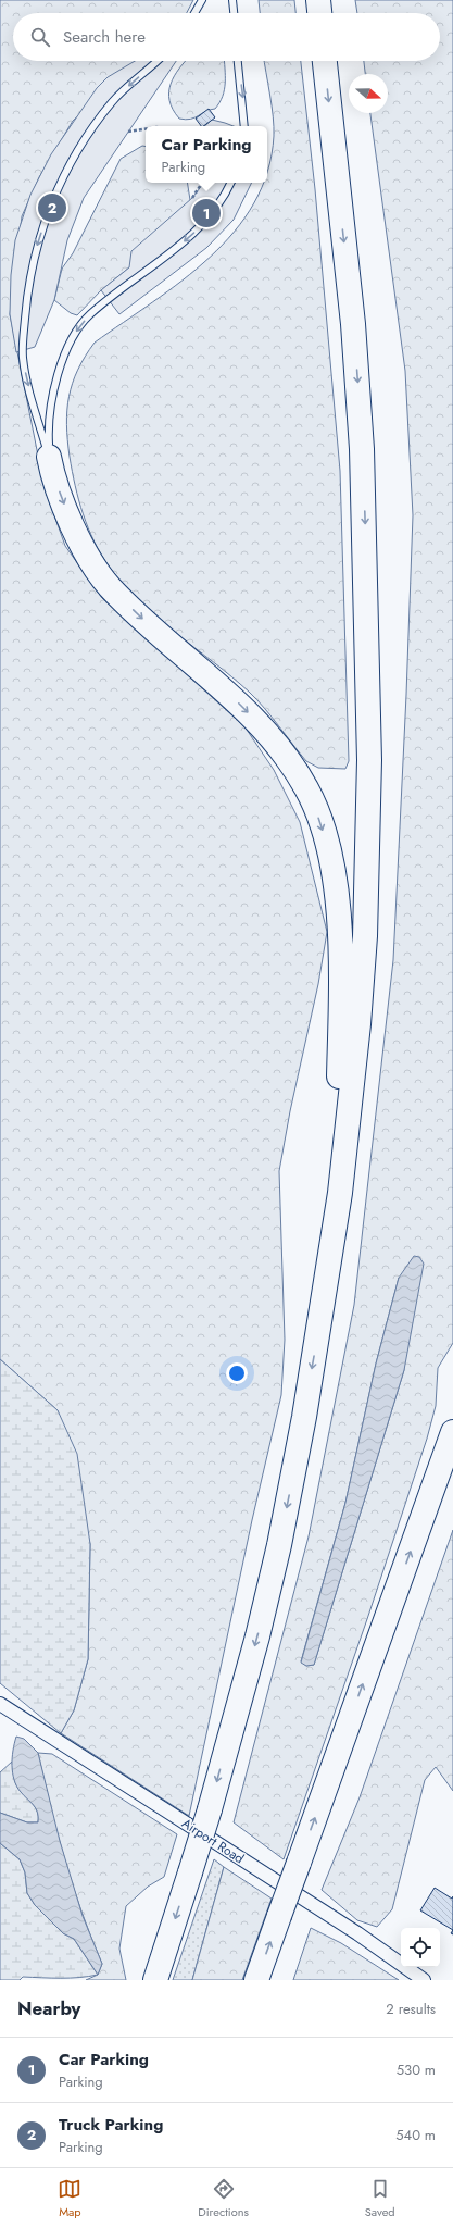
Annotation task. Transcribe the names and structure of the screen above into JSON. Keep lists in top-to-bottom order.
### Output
{
  "streets": {
    "street": ["Airport Road"]
  },
  "north": "right",
  "page": {
    "search": "Search here",
    "popup": ["Car Parking", "Parking"],
    "pins": ["2", "1"],
    "heading": ["Nearby", "2 results"],
    "list": [
      {
        "mark": "1",
        "name": "Car Parking",
        "note": "Parking",
        "value": "530 m"
      },
      {
        "mark": "2",
        "name": "Truck Parking",
        "note": "Parking",
        "value": "540 m"
      }
    ],
    "nav": ["Map", "Directions", "Saved"]
  }
}
